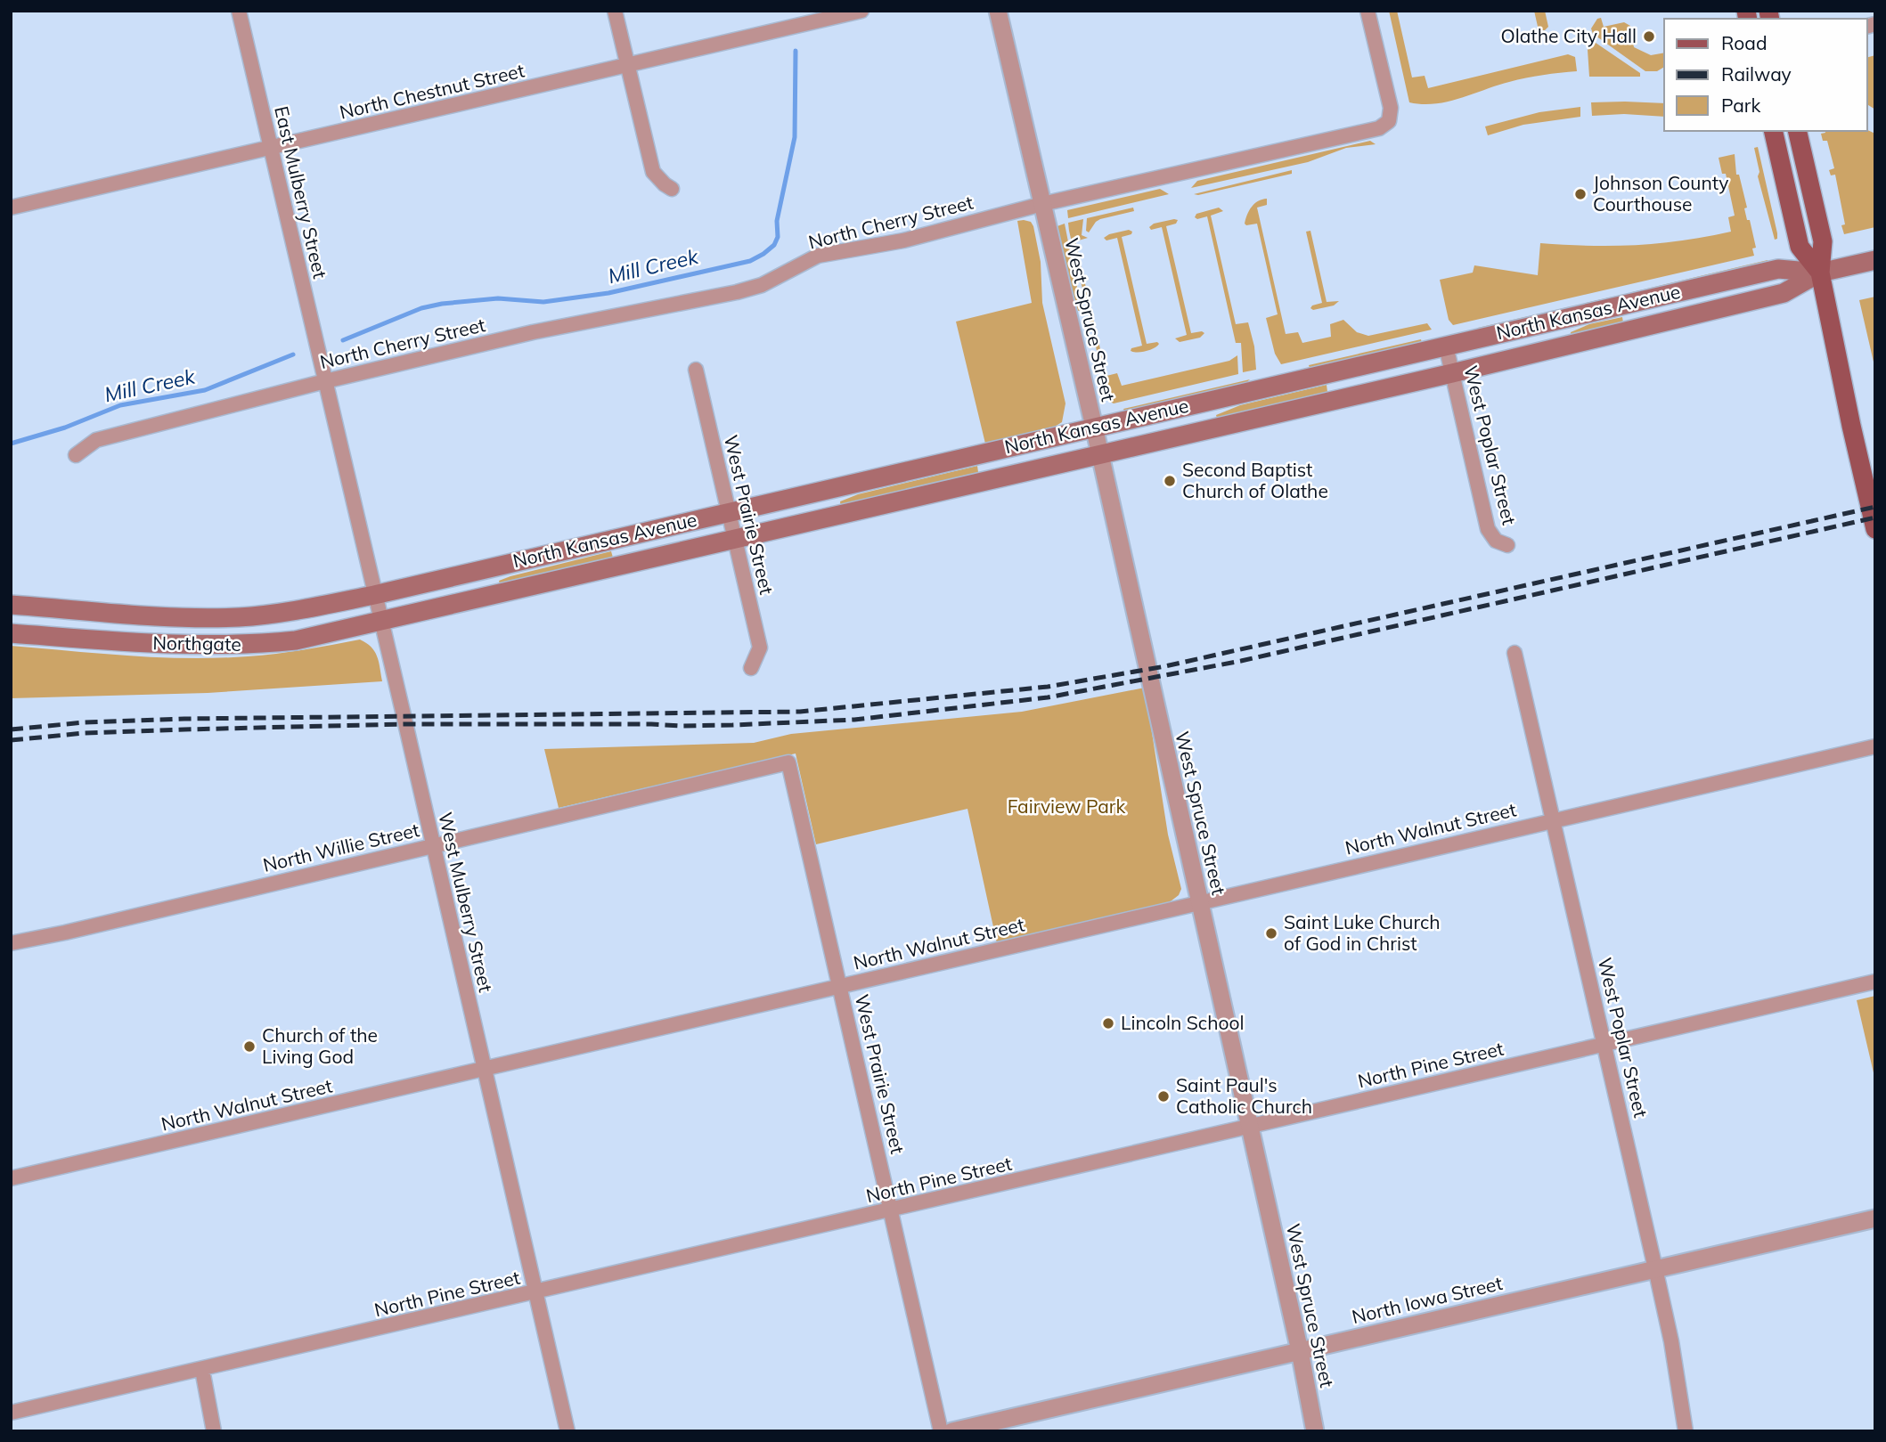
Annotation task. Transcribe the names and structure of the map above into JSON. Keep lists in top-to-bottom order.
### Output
{
  "streets": {
    "main road": ["North Kansas Avenue", "Northgate"],
    "street": [
      "North Chestnut Street",
      "East Mulberry Street",
      "North Cherry Street",
      "West Spruce Street",
      "West Poplar Street",
      "West Prairie Street",
      "North Walnut Street",
      "North Willie Street",
      "West Mulberry Street",
      "North Pine Street",
      "North Iowa Street"
    ]
  },
  "crossings": [
    ["North Chestnut Street", "East Mulberry Street"],
    ["East Mulberry Street", "North Cherry Street"],
    ["East Mulberry Street", "West Mulberry Street"],
    ["North Cherry Street", "West Spruce Street"],
    ["North Cherry Street", "West Mulberry Street"],
    ["North Kansas Avenue", "West Spruce Street"],
    ["North Kansas Avenue", "West Poplar Street"],
    ["North Kansas Avenue", "West Prairie Street"],
    ["North Kansas Avenue", "Northgate"],
    ["North Kansas Avenue", "West Mulberry Street"],
    ["West Spruce Street", "North Walnut Street"],
    ["West Spruce Street", "North Pine Street"],
    ["West Spruce Street", "North Iowa Street"],
    ["West Poplar Street", "North Walnut Street"],
    ["West Poplar Street", "North Pine Street"],
    ["West Poplar Street", "North Iowa Street"],
    ["West Prairie Street", "North Walnut Street"],
    ["West Prairie Street", "North Willie Street"],
    ["West Prairie Street", "North Pine Street"],
    ["Northgate", "West Mulberry Street"],
    ["North Walnut Street", "West Mulberry Street"],
    ["North Willie Street", "West Mulberry Street"],
    ["West Mulberry Street", "North Pine Street"]
  ],
  "water": ["Mill Creek"],
  "parks": ["Fairview Park"],
  "places": [
    "Olathe City Hall",
    "Johnson County Courthouse",
    "Second Baptist Church of Olathe",
    "Saint Luke Church of God in Christ",
    "Lincoln School",
    "Church of the Living God",
    "Saint Paul's Catholic Church"
  ],
  "legend": ["Road", "Railway", "Park"]
}
